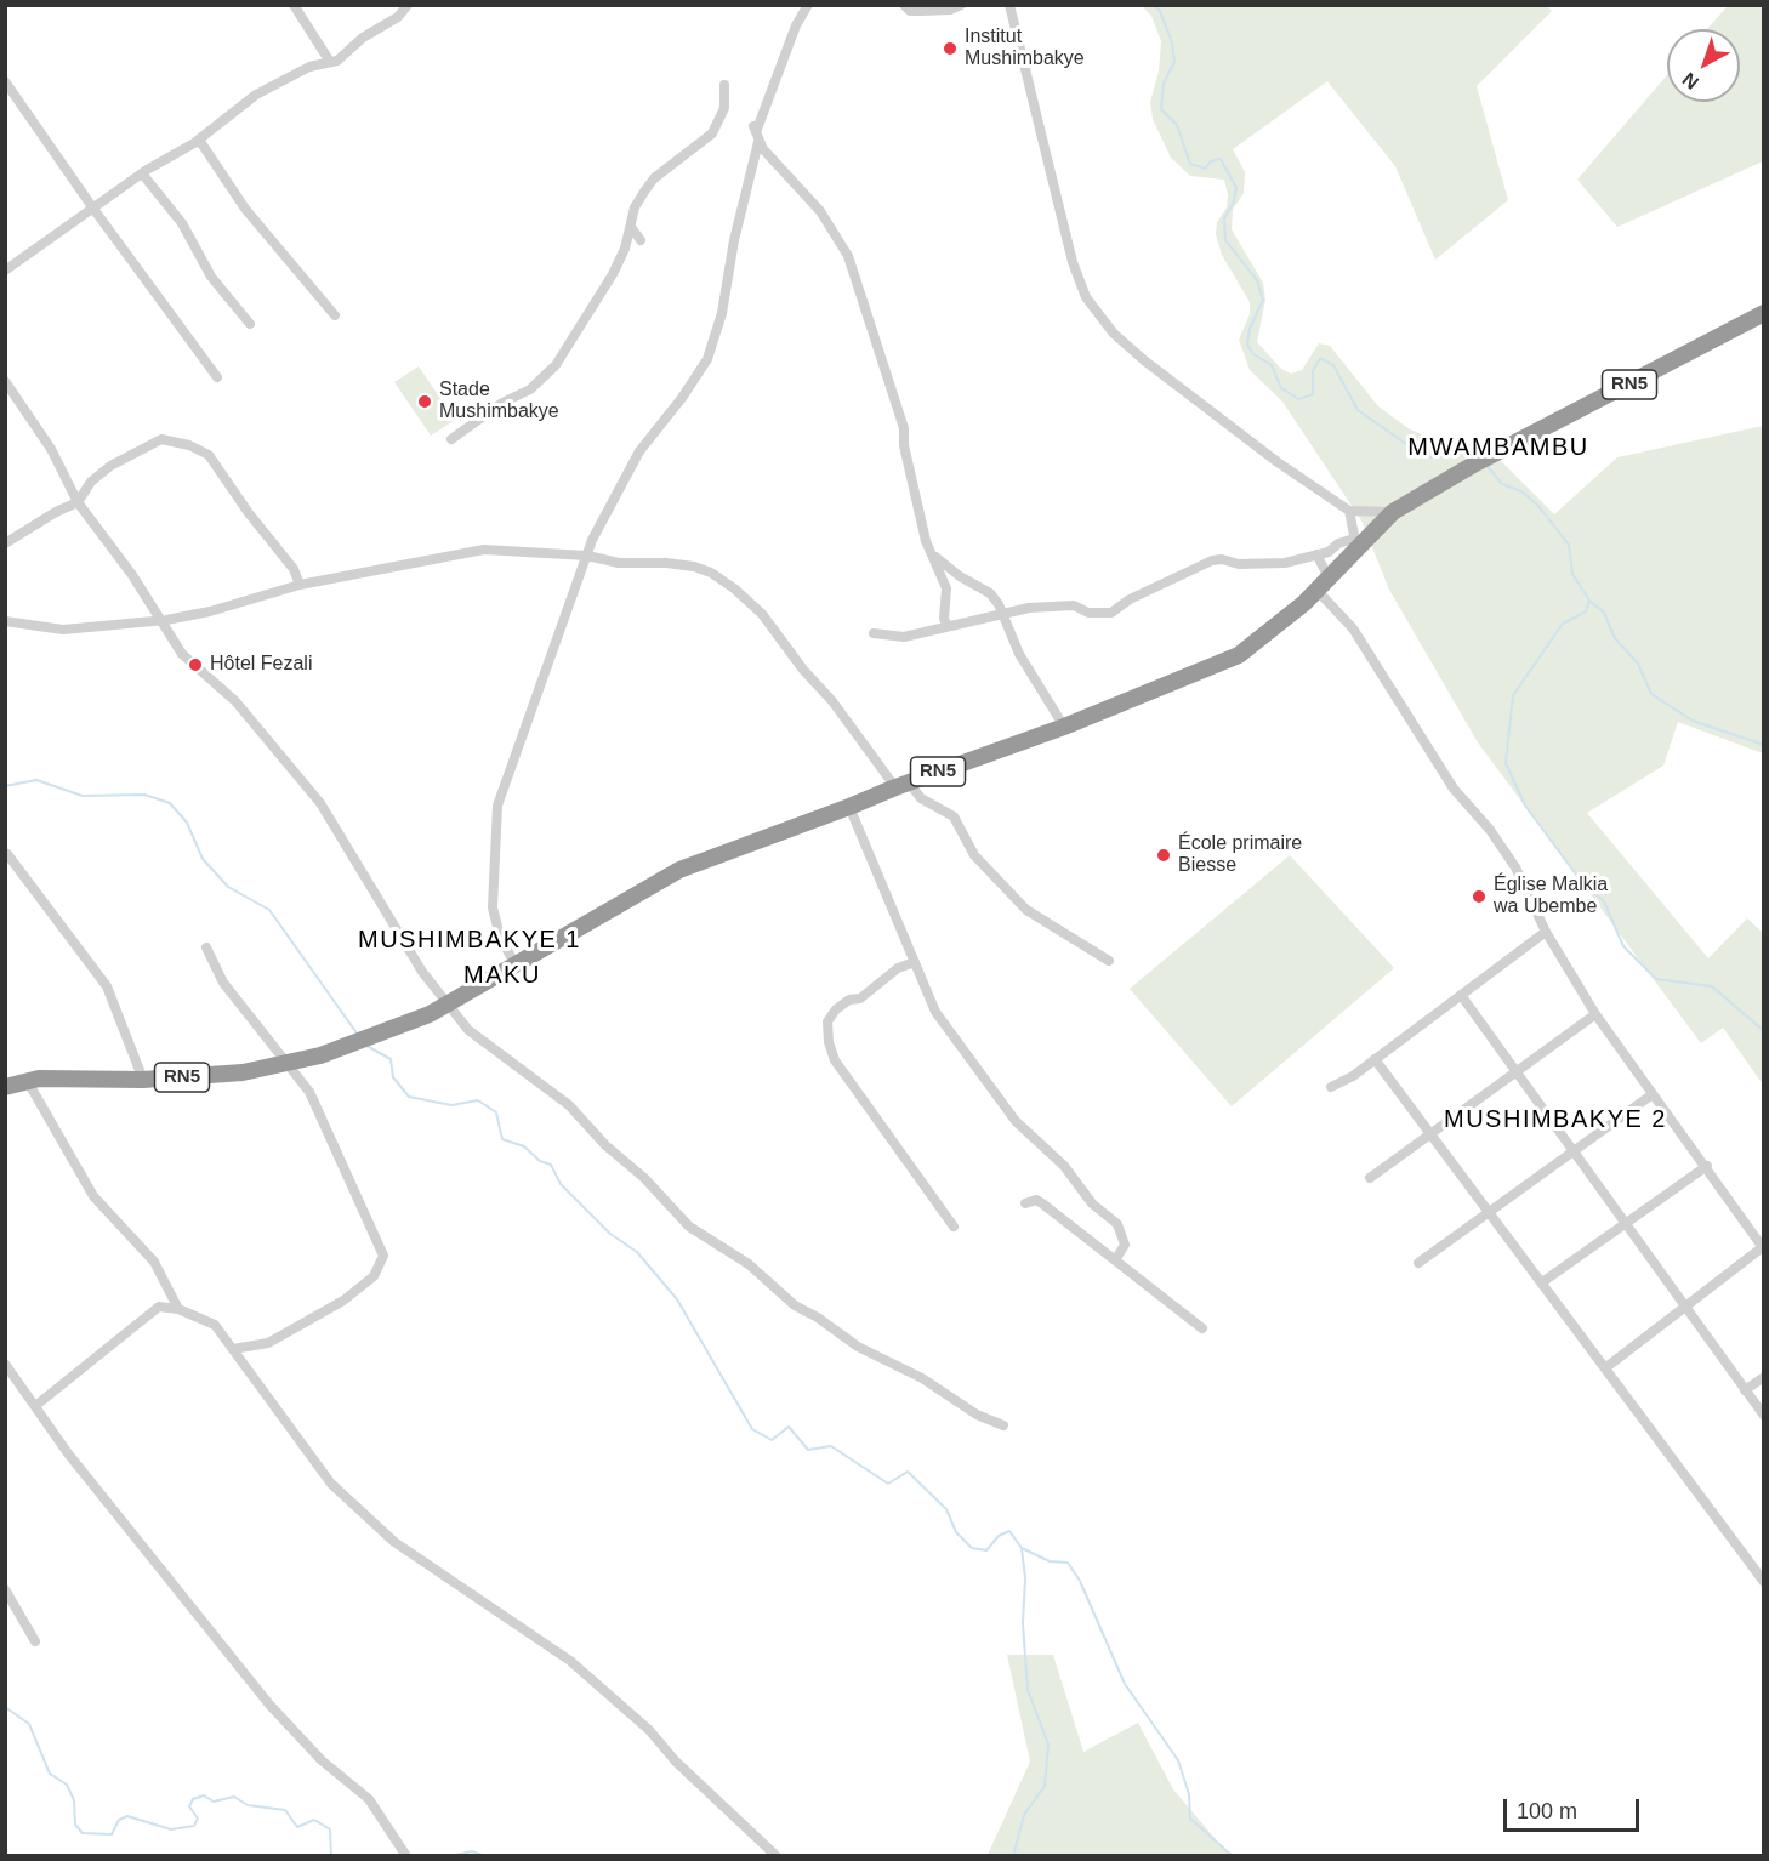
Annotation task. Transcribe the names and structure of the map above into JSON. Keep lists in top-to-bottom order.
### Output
{
  "streets": {
    "highway": ["RN5"]
  },
  "districts": [
    "MWAMBAMBU",
    "MUSHIMBAKYE 1",
    "MAKU",
    "MUSHIMBAKYE 2"
  ],
  "places": [
    "Institut Mushimbakye",
    "Stade Mushimbakye",
    "Hôtel Fezali",
    "École primaire Biesse",
    "Église Malkia wa Ubembe"
  ],
  "scale_bar": "100 m",
  "north": "bottom left"
}
